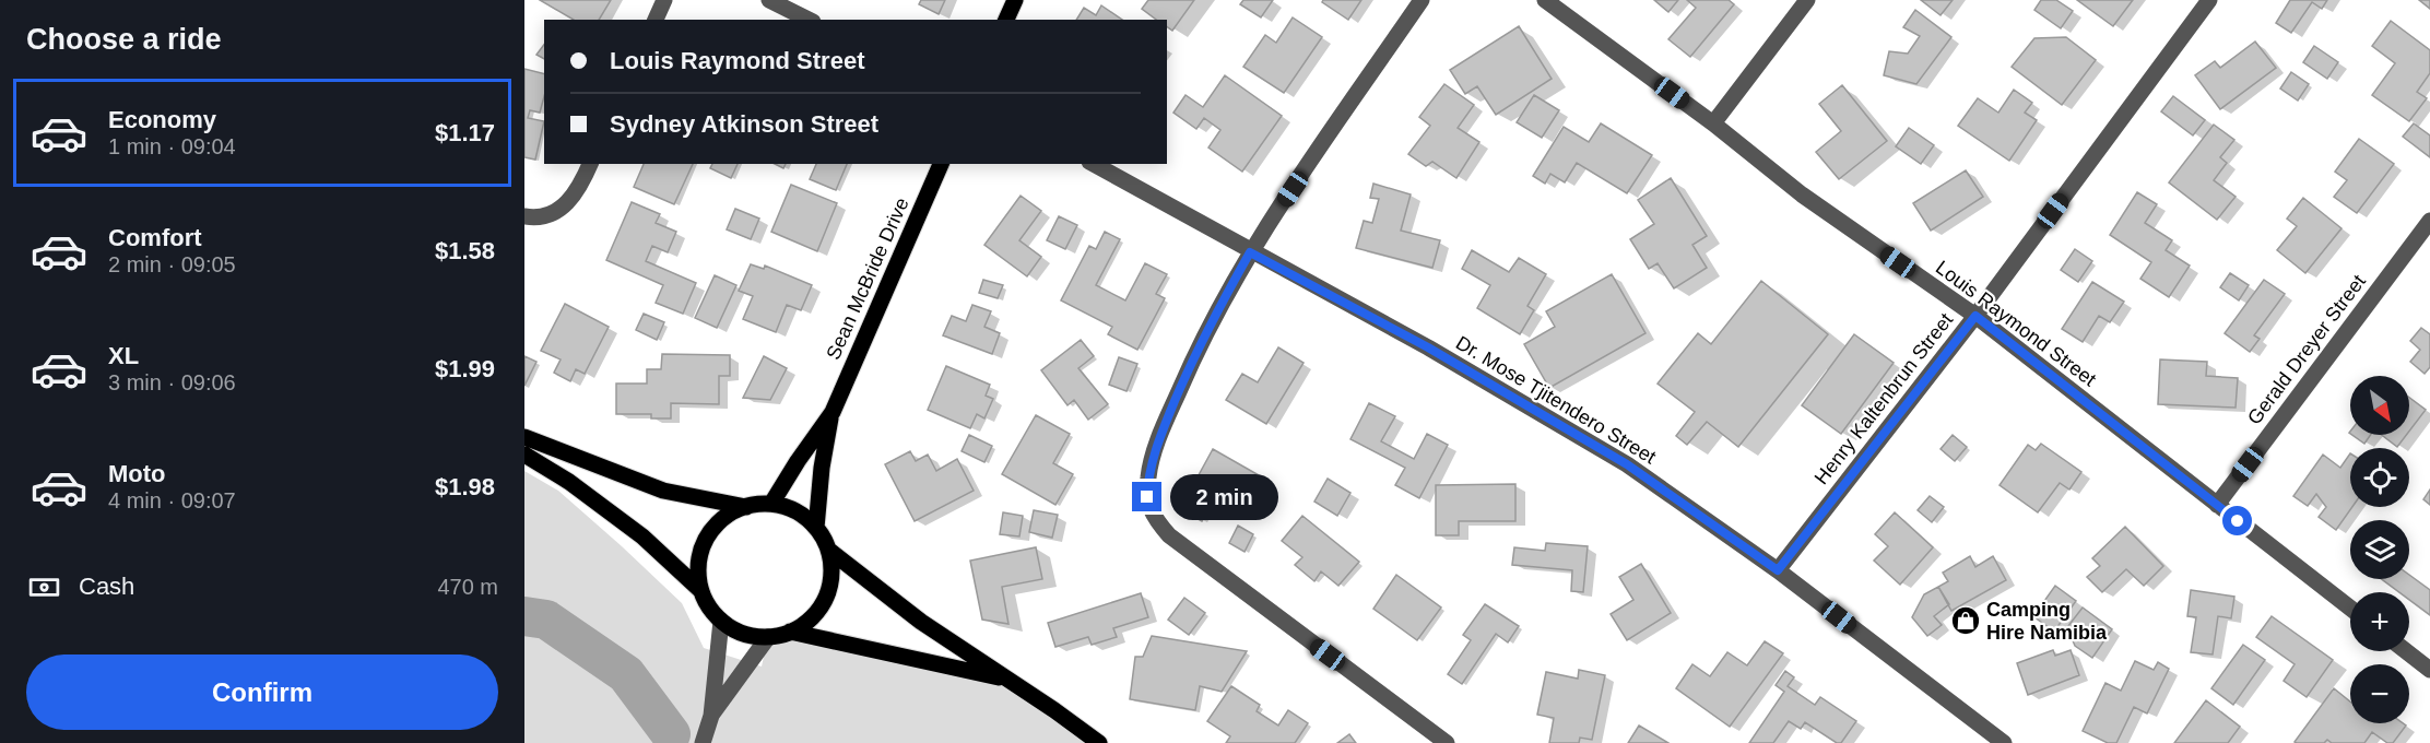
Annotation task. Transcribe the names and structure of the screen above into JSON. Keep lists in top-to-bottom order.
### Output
{
  "streets": {
    "main road": ["Sean McBride Drive"],
    "street": [
      "Louis Raymond Street",
      "Gerald Dreyer Street",
      "Henry Kaltenbrun Street",
      "Dr. Mose Tjitendero Street"
    ]
  },
  "crossings": [
    ["Louis Raymond Street", "Gerald Dreyer Street"],
    ["Louis Raymond Street", "Henry Kaltenbrun Street"],
    ["Henry Kaltenbrun Street", "Dr. Mose Tjitendero Street"]
  ],
  "places": {
    "shop": ["Camping Hire Namibia"]
  },
  "north": "bottom right",
  "page": {
    "heading": "Choose a ride",
    "banner": ["Louis Raymond Street", "Sydney Atkinson Street"],
    "list": [
      {
        "name": "Economy",
        "note": "1 min · 09:04",
        "value": "$1.17"
      },
      {
        "name": "Comfort",
        "note": "2 min · 09:05",
        "value": "$1.58"
      },
      {
        "name": "XL",
        "note": "3 min · 09:06",
        "value": "$1.99"
      },
      {
        "name": "Moto",
        "note": "4 min · 09:07",
        "value": "$1.98"
      }
    ],
    "map_buttons": ["+", "−"],
    "bubble": "2 min",
    "pay": ["Cash", "470 m"],
    "buttons": "Confirm"
  }
}
